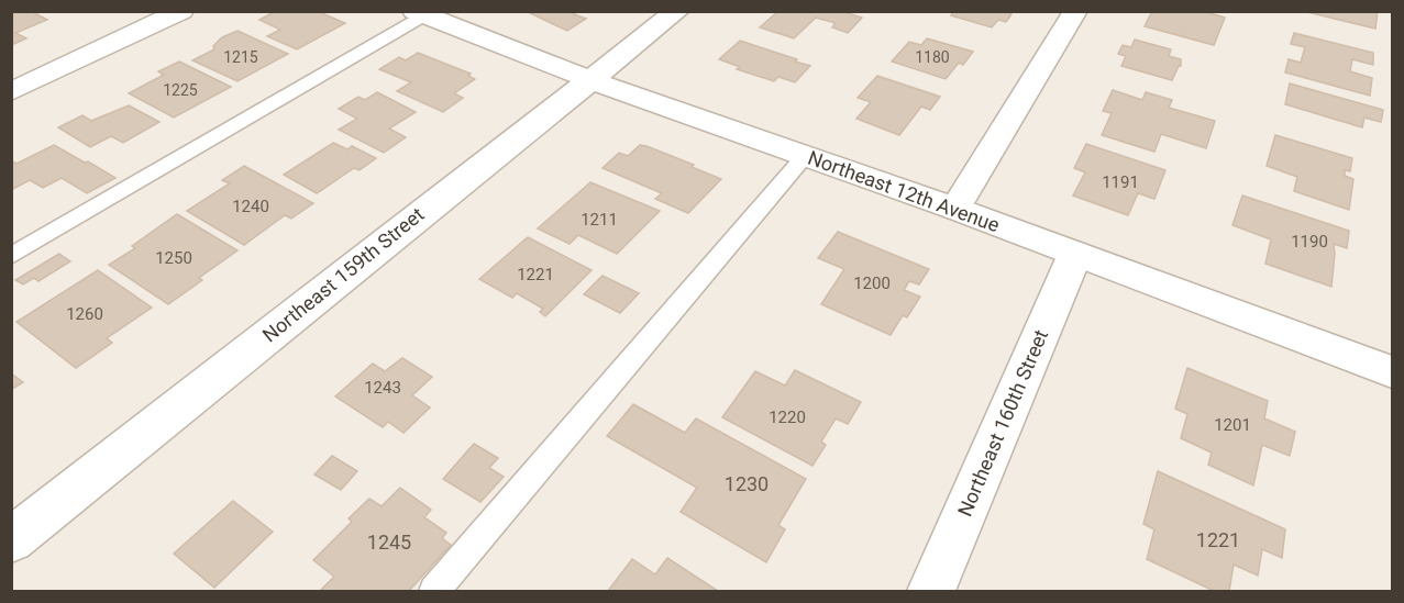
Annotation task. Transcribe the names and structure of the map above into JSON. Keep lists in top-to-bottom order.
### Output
{
  "streets": {
    "street": ["Northeast 12th Avenue", "Northeast 159th Street", "Northeast 160th Street"]
  },
  "crossings": [
    ["Northeast 12th Avenue", "Northeast 159th Street"],
    ["Northeast 12th Avenue", "Northeast 160th Street"]
  ],
  "house_numbers": [
    "1215",
    "1180",
    "1225",
    "1191",
    "1240",
    "1211",
    "1190",
    "1250",
    "1221",
    "1200",
    "1260",
    "1243",
    "1220",
    "1201",
    "1230",
    "1221",
    "1245"
  ]
}
